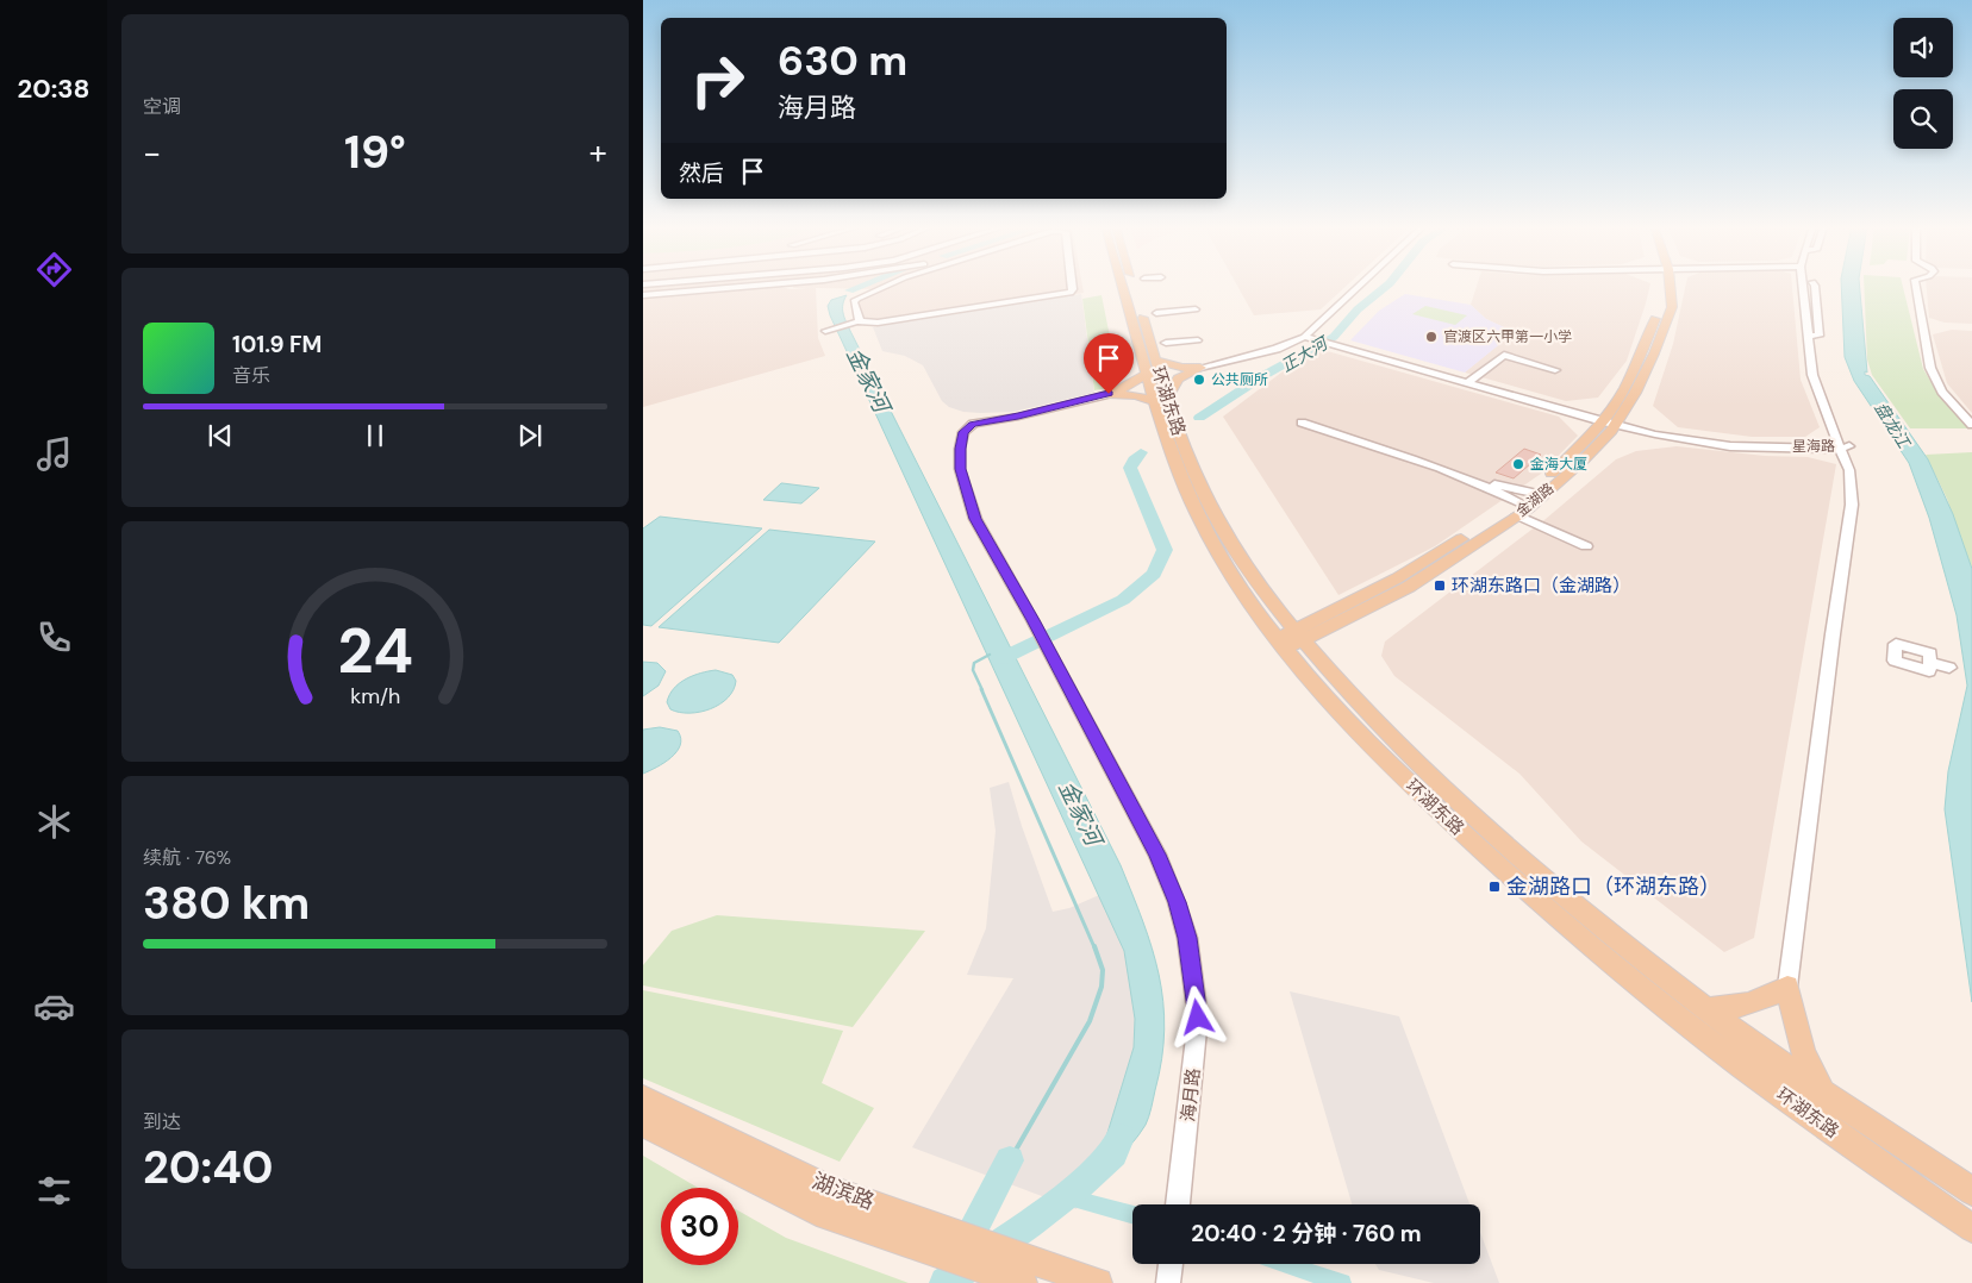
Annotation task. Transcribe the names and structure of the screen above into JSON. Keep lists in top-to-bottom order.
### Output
{
  "streets": {
    "main road": ["环湖东路", "金湖路", "湖滨路"],
    "street": ["星海路", "海月路"]
  },
  "crossings": [
    ["环湖东路", "金湖路"],
    ["星海路", "金湖路"]
  ],
  "water": ["正大河", "金家河", "盘龙江"],
  "places": {
    "other": ["官渡区六甲第一小学", "公共厕所", "金海大厦"],
    "transit": ["环湖东路口（金湖路）", "金湖路口（环湖东路）"]
  },
  "page": {
    "tabs": "20:38",
    "tile": [
      "空调",
      ["续航 · 76%", "380 km"],
      ["到达", "20:40"]
    ],
    "turn": ["630 m", "海月路"],
    "heat": ["−", "19°", "+"],
    "then": "然后",
    "song": ["101.9 FM", "音乐"],
    "limit": "30",
    "trip": "20:40 · 2 分钟 · 760 m",
    "gauge": ["24", "km/h"]
  }
}
